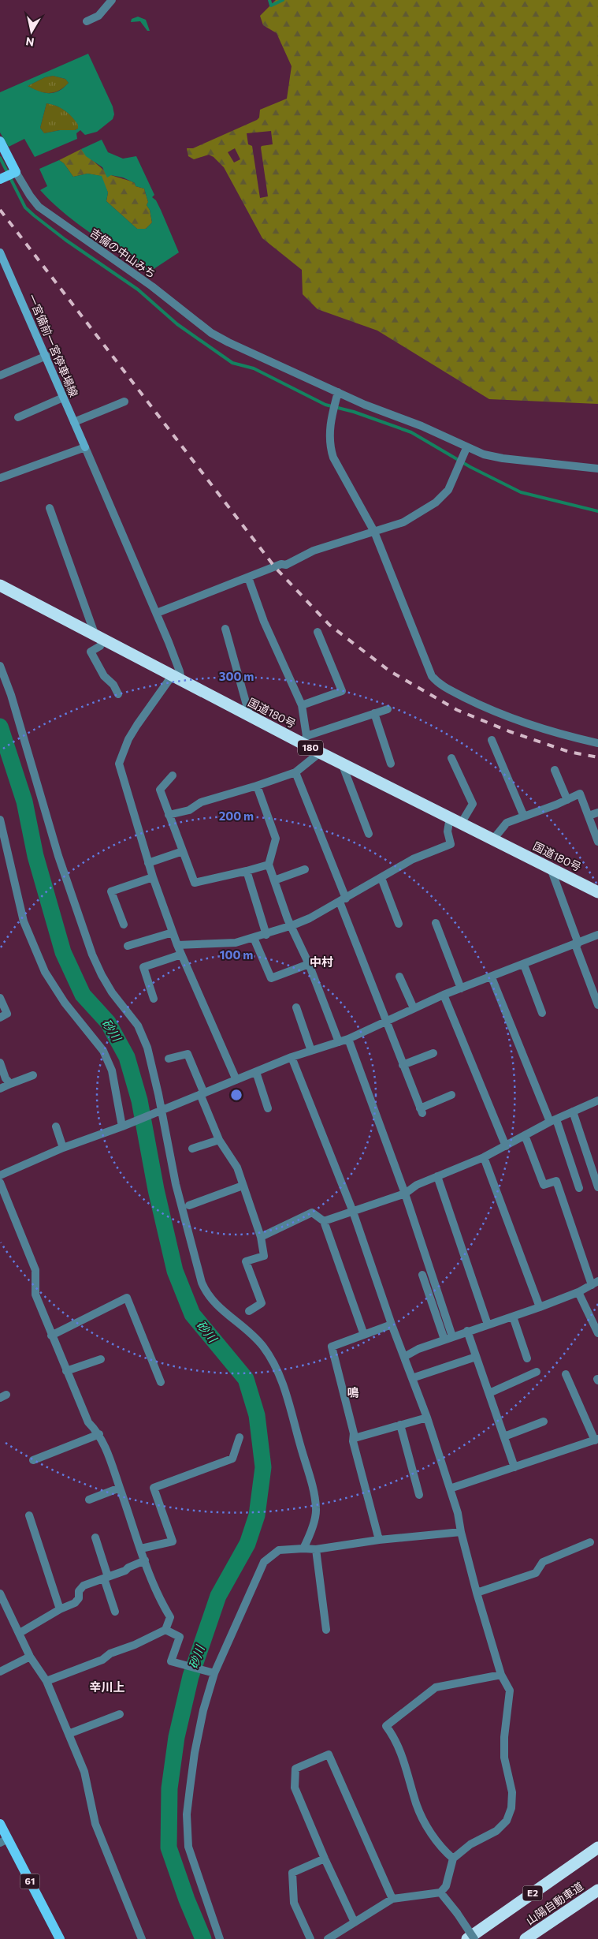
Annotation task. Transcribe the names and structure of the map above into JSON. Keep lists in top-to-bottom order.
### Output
{
  "streets": {
    "highway": [
      "国道180号",
      "180",
      "E2",
      "山陽自動車道"
    ],
    "main road": ["一宮備前一宮停車場線", "61"],
    "street": ["吉備の中山みち"]
  },
  "districts": ["中村", "鳴", "辛川上"],
  "water": ["砂川"],
  "north": "bottom",
  "rings": ["300 m", "200 m", "100 m"]
}
